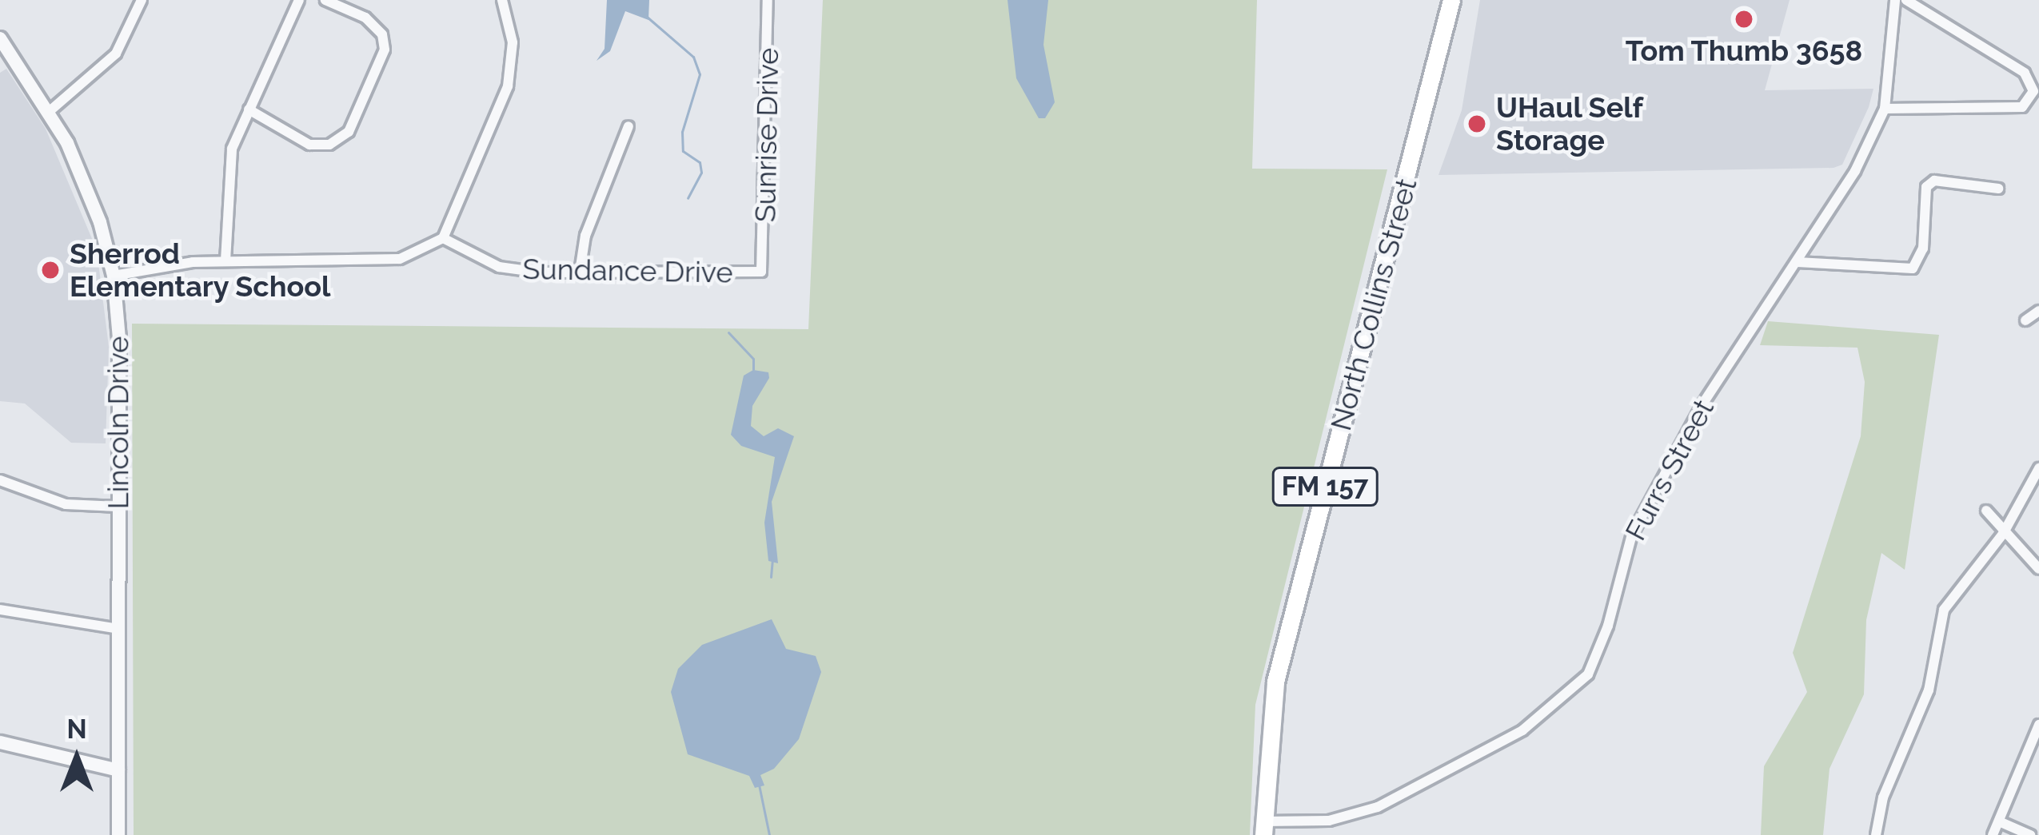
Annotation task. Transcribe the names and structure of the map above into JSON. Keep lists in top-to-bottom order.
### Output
{
  "streets": {
    "main road": ["North Collins Street", "FM 157"],
    "street": [
      "Sunrise Drive",
      "Sundance Drive",
      "Lincoln Drive",
      "Furrs Street"
    ]
  },
  "crossings": [
    ["Sunrise Drive", "Sundance Drive"],
    ["North Collins Street", "Furrs Street"]
  ],
  "places": ["Tom Thumb 3658", "UHaul Self Storage", "Sherrod Elementary School"],
  "north": "top"
}
